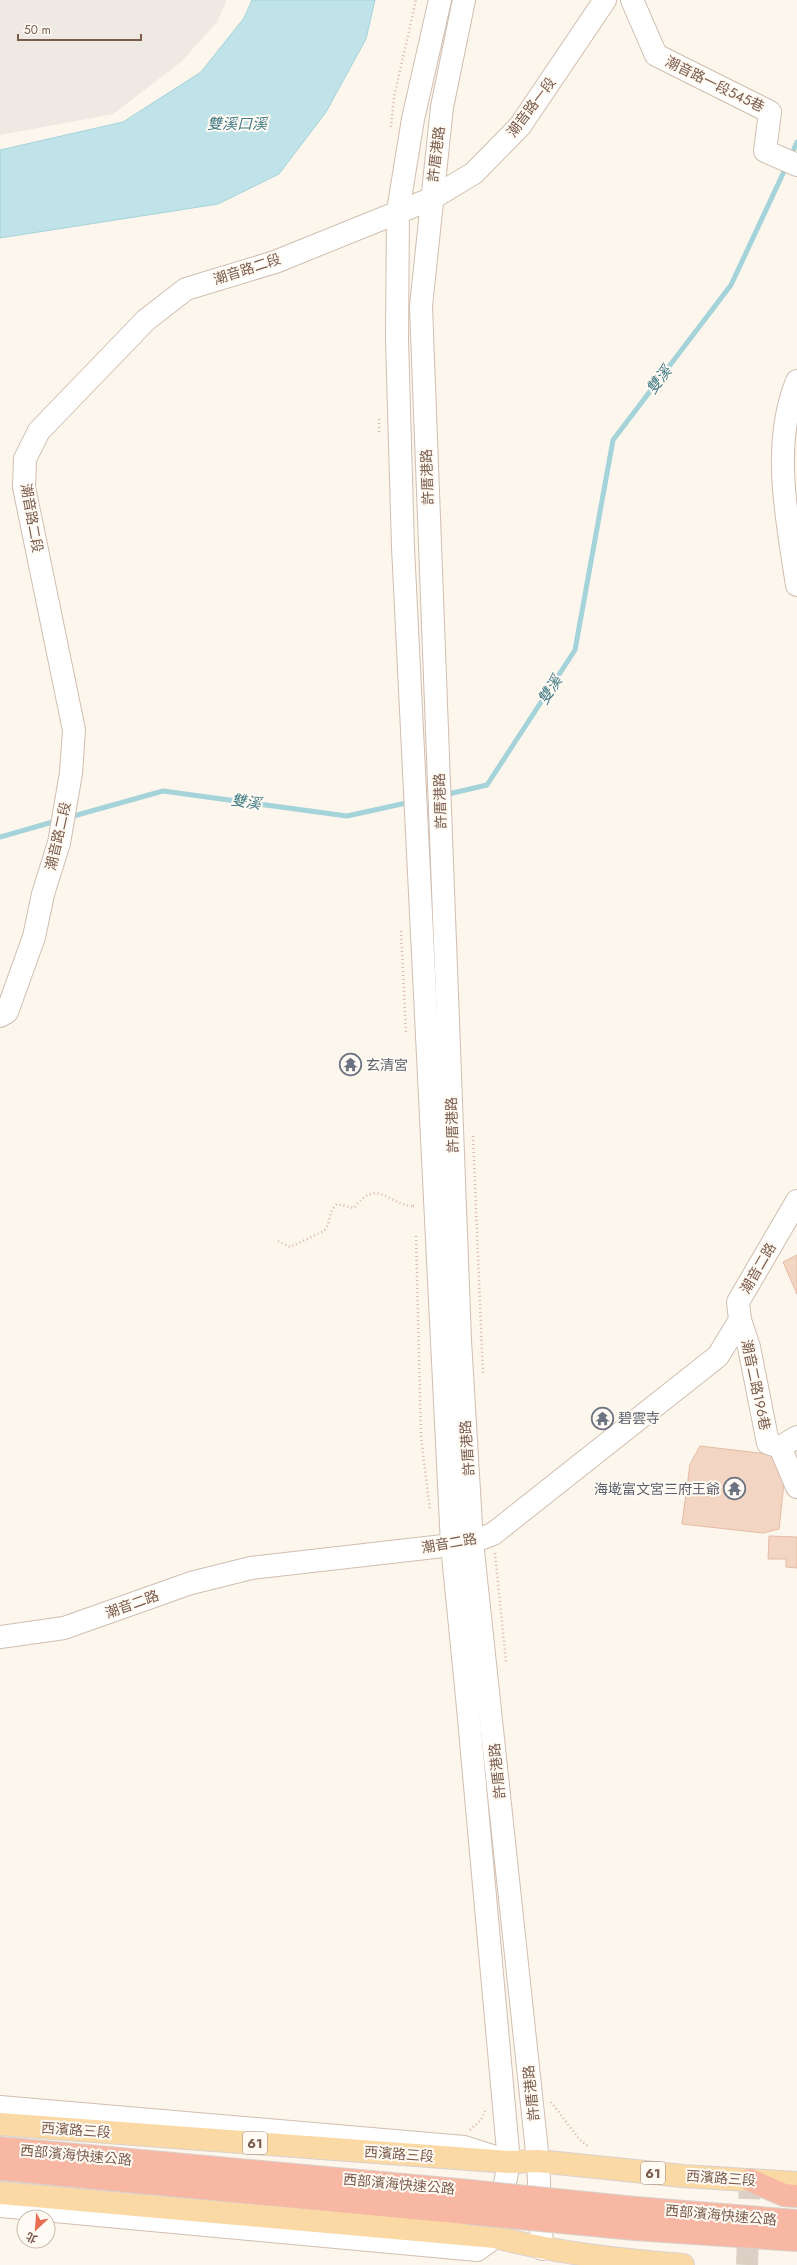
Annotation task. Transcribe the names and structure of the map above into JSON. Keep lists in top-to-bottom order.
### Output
{
  "streets": {
    "highway": ["61", "西部濱海快速公路"],
    "main road": ["西濱路三段"],
    "street": [
      "潮音路一段545巷",
      "潮音路一段",
      "許厝港路",
      "潮音路二段",
      "潮音二路",
      "潮音二路196巷"
    ]
  },
  "crossings": [
    ["潮音路一段", "許厝港路"],
    ["潮音路一段", "潮音路二段"],
    ["許厝港路", "潮音路二段"],
    ["許厝港路", "潮音二路"],
    ["許厝港路", "西濱路三段"],
    ["潮音二路", "潮音二路196巷"]
  ],
  "water": ["雙溪口溪", "雙溪"],
  "places": {
    "temple": ["玄清宮", "碧雲寺", "海墘富文宮三府王爺"]
  },
  "scale_bar": "50 m",
  "north": "bottom left"
}
